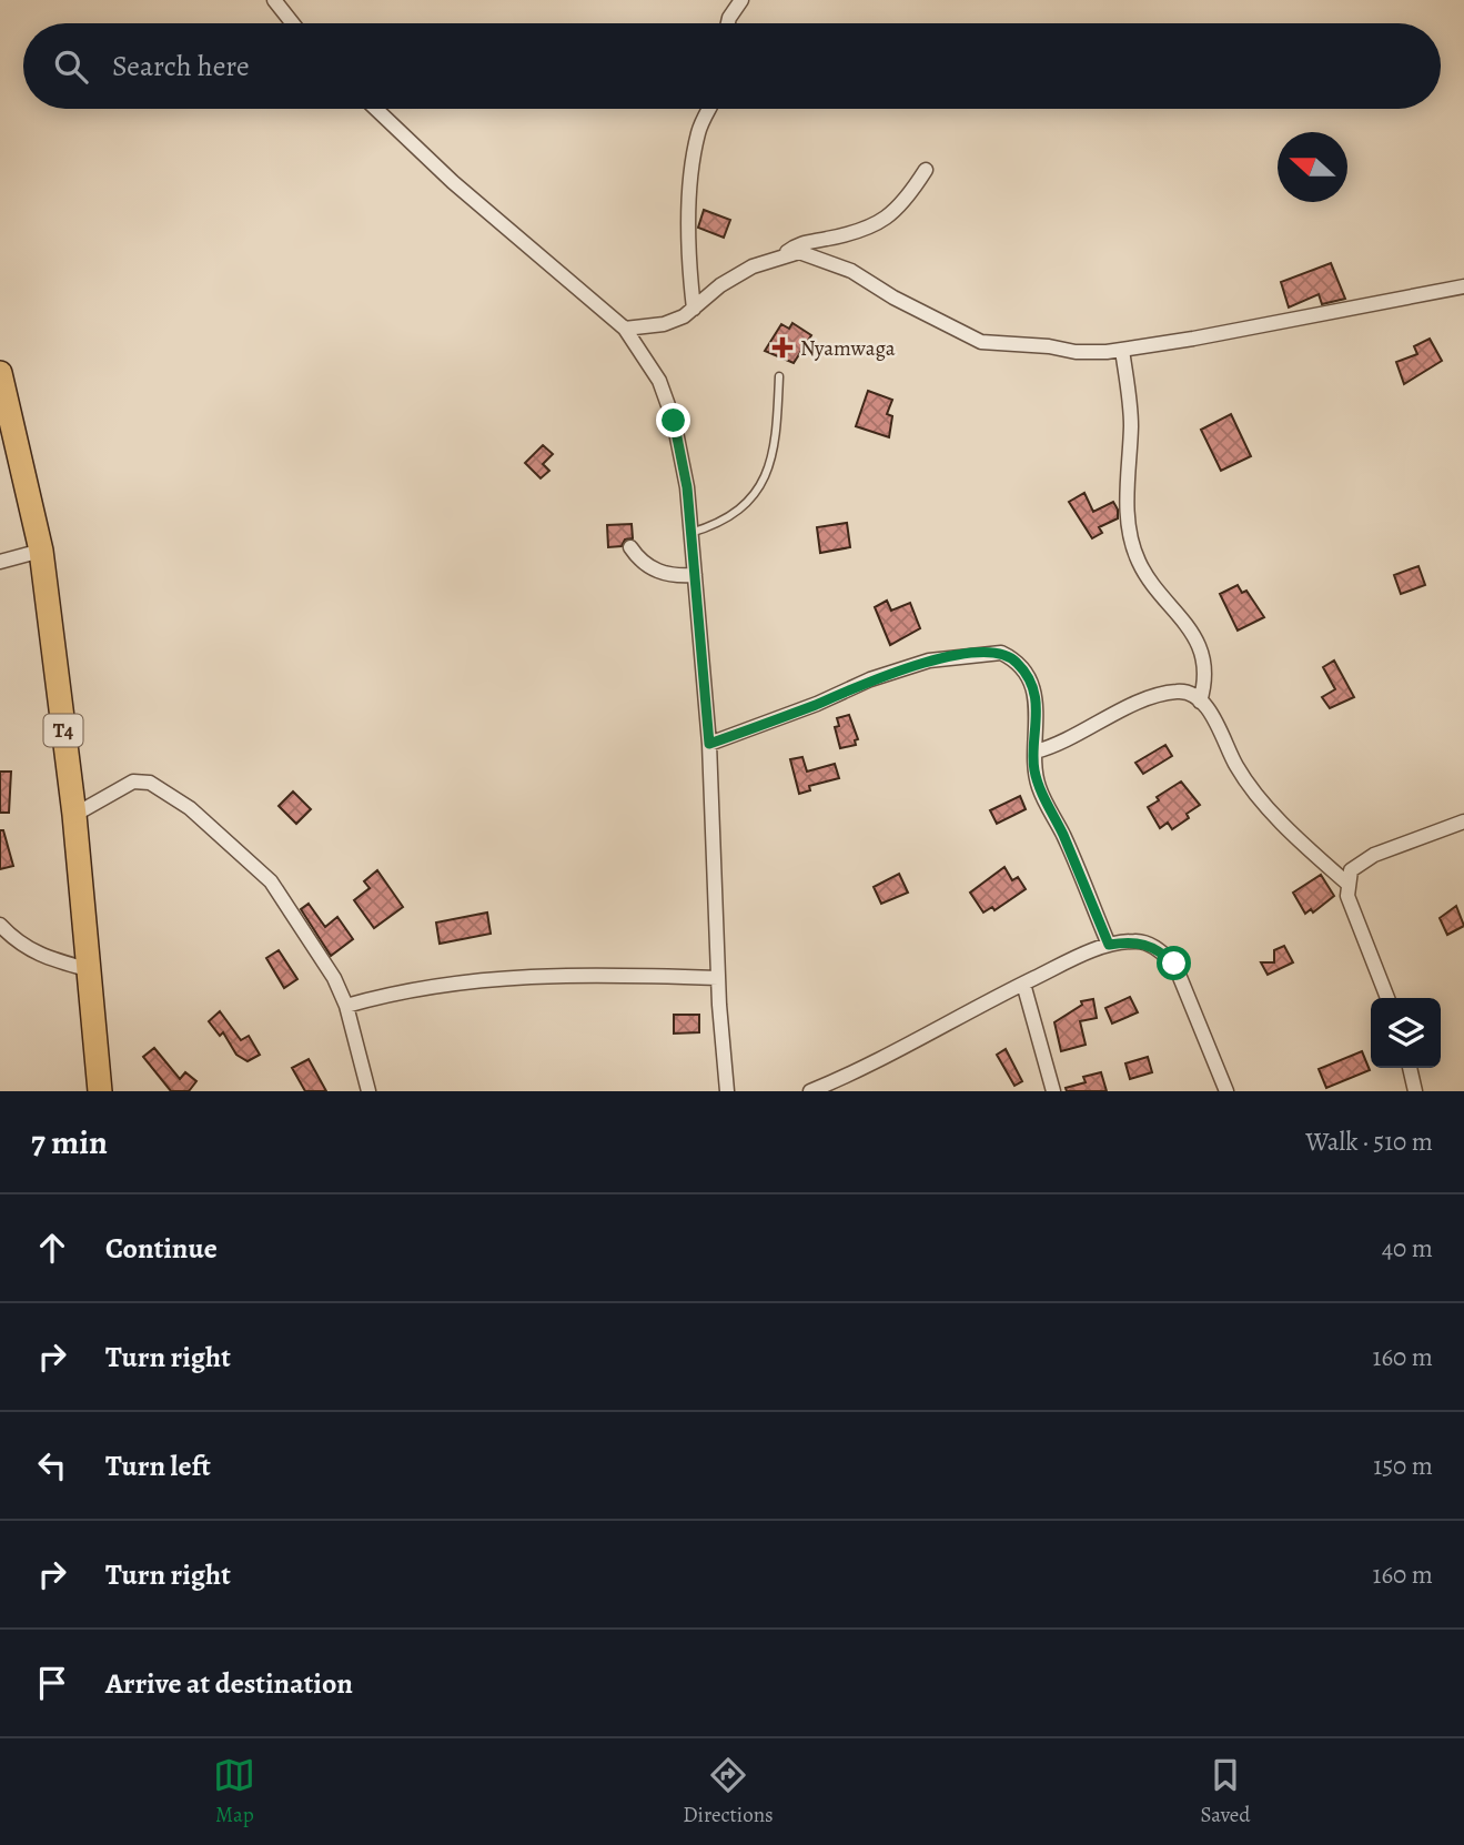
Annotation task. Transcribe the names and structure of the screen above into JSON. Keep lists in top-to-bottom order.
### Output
{
  "streets": {
    "highway": ["T4"]
  },
  "places": {
    "health": ["Nyamwaga"]
  },
  "north": "left",
  "page": {
    "search": "Search here",
    "heading": ["7 min", "Walk · 510 m"],
    "list": [
      ["Continue", "40 m"],
      ["Turn right", "160 m"],
      ["Turn left", "150 m"],
      ["Turn right", "160 m"],
      "Arrive at destination"
    ],
    "nav": ["Map", "Directions", "Saved"]
  }
}
